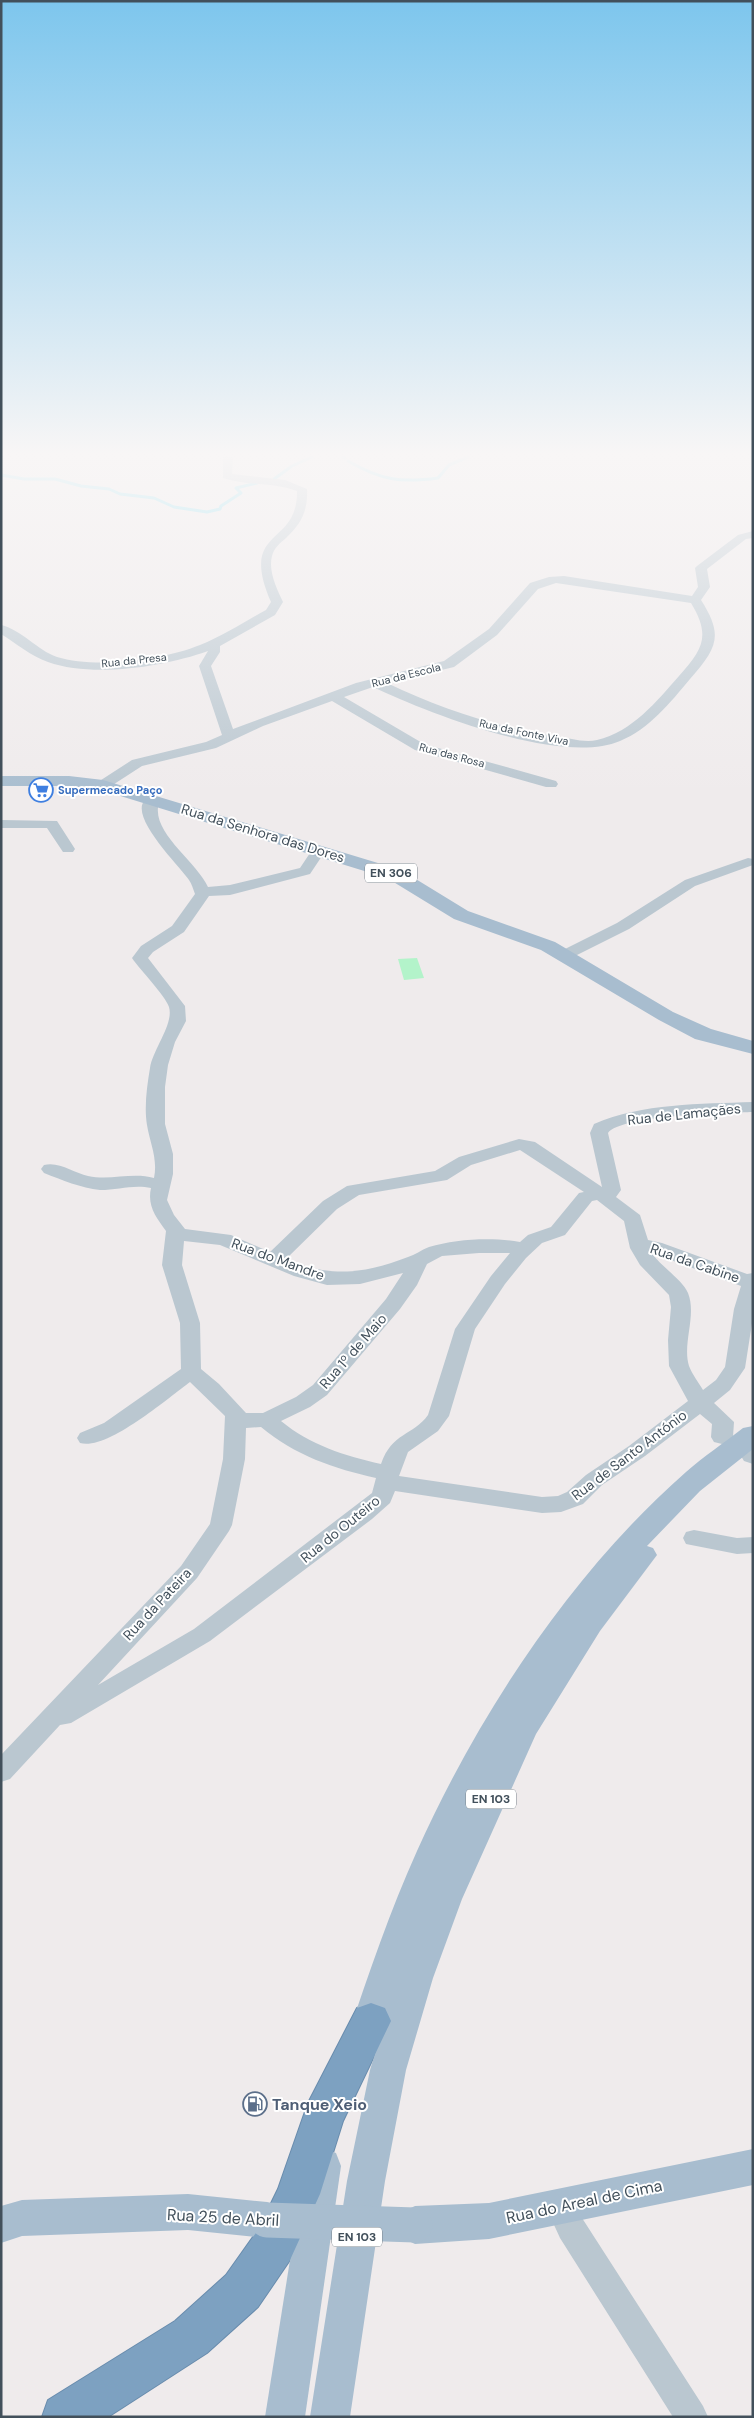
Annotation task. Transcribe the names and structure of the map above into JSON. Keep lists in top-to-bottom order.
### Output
{
  "streets": {
    "main road": [
      "Rua da Senhora das Dores",
      "EN 306",
      "EN 103",
      "Rua do Areal de Cima",
      "Rua 25 de Abril"
    ],
    "street": [
      "Rua da Presa",
      "Rua da Escola",
      "Rua da Fonte Viva",
      "Rua das Rosa",
      "Rua de Lamaçães",
      "Rua do Mandre",
      "Rua da Cabine",
      "Rua 1º de Maio",
      "Rua de Santo António",
      "Rua do Outeiro",
      "Rua da Pateira"
    ]
  },
  "crossings": [
    ["Rua da Escola", "Rua da Fonte Viva"],
    ["Rua da Escola", "Rua das Rosa"],
    ["Rua da Escola", "Rua da Senhora das Dores"],
    ["Rua de Lamaçães", "Rua do Outeiro"],
    ["Rua do Mandre", "Rua 1º de Maio"],
    ["Rua do Mandre", "Rua do Outeiro"],
    ["Rua da Cabine", "Rua de Santo António"],
    ["Rua 1º de Maio", "Rua de Santo António"],
    ["Rua 1º de Maio", "Rua da Pateira"],
    ["Rua de Santo António", "Rua do Outeiro"],
    ["Rua do Outeiro", "Rua da Pateira"],
    ["Rua do Areal de Cima", "Rua 25 de Abril"]
  ],
  "places": {
    "supermarket": ["Supermecado Paço"],
    "fuel station": ["Tanque Xeio"]
  }
}
